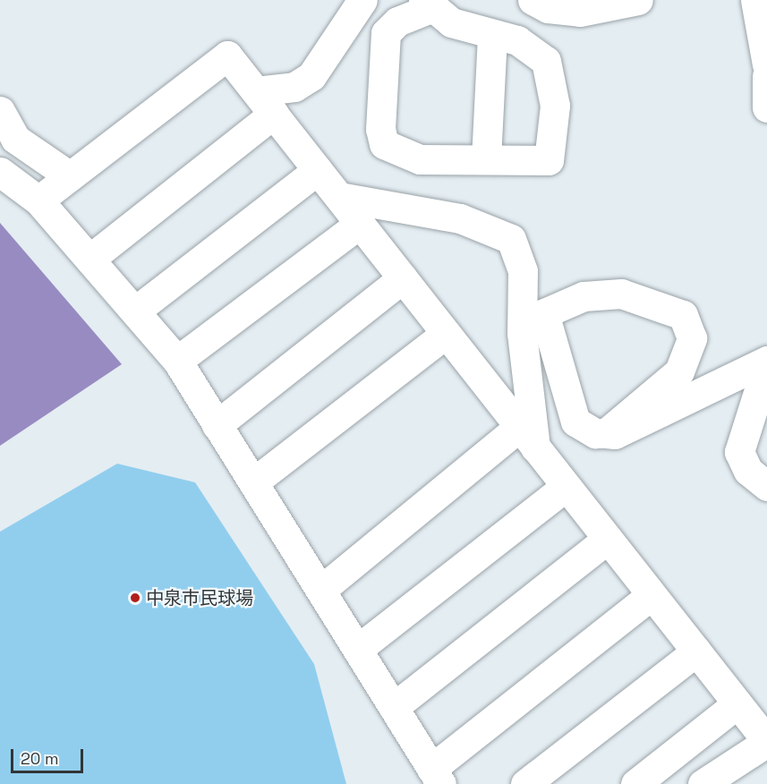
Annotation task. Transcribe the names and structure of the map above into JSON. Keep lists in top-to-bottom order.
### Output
{
  "places": ["中泉市民球場"],
  "scale_bar": "20 m"
}
